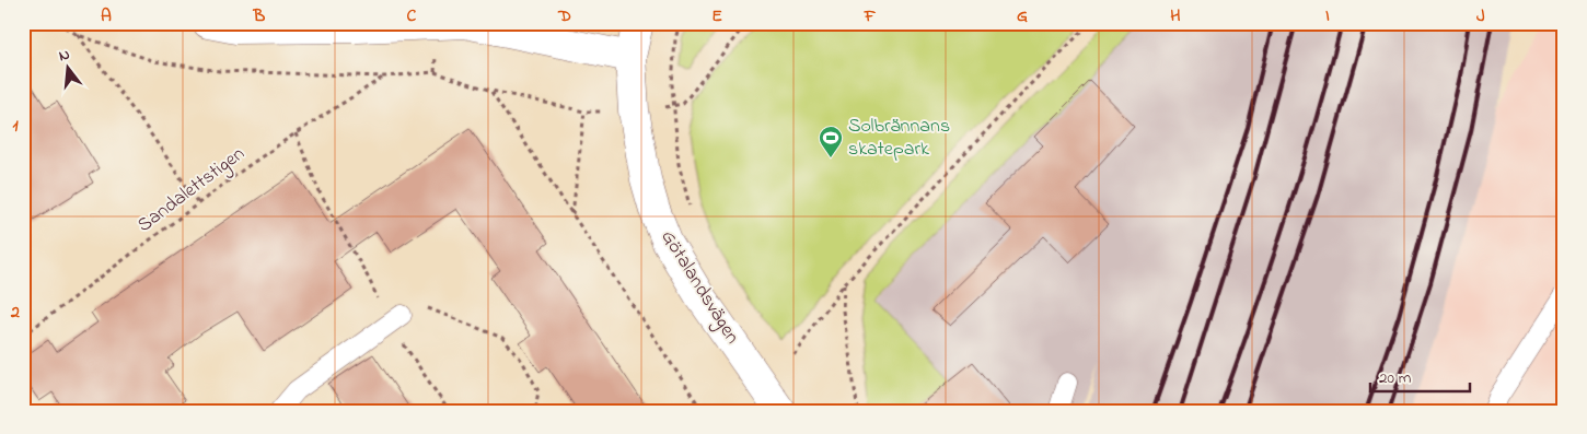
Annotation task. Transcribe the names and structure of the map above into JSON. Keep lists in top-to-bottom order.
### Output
{
  "streets": {
    "street": ["Götalandsvägen"],
    "path": ["Sandalettstigen"]
  },
  "places": {
    "sports": ["Solbrännans skatepark"]
  },
  "scale_bar": "20 m",
  "north": "top",
  "grid": {
    "columns": [
      "A",
      "B",
      "C",
      "D",
      "E",
      "F",
      "G",
      "H",
      "I",
      "J"
    ],
    "rows": ["1", "2"]
  }
}
